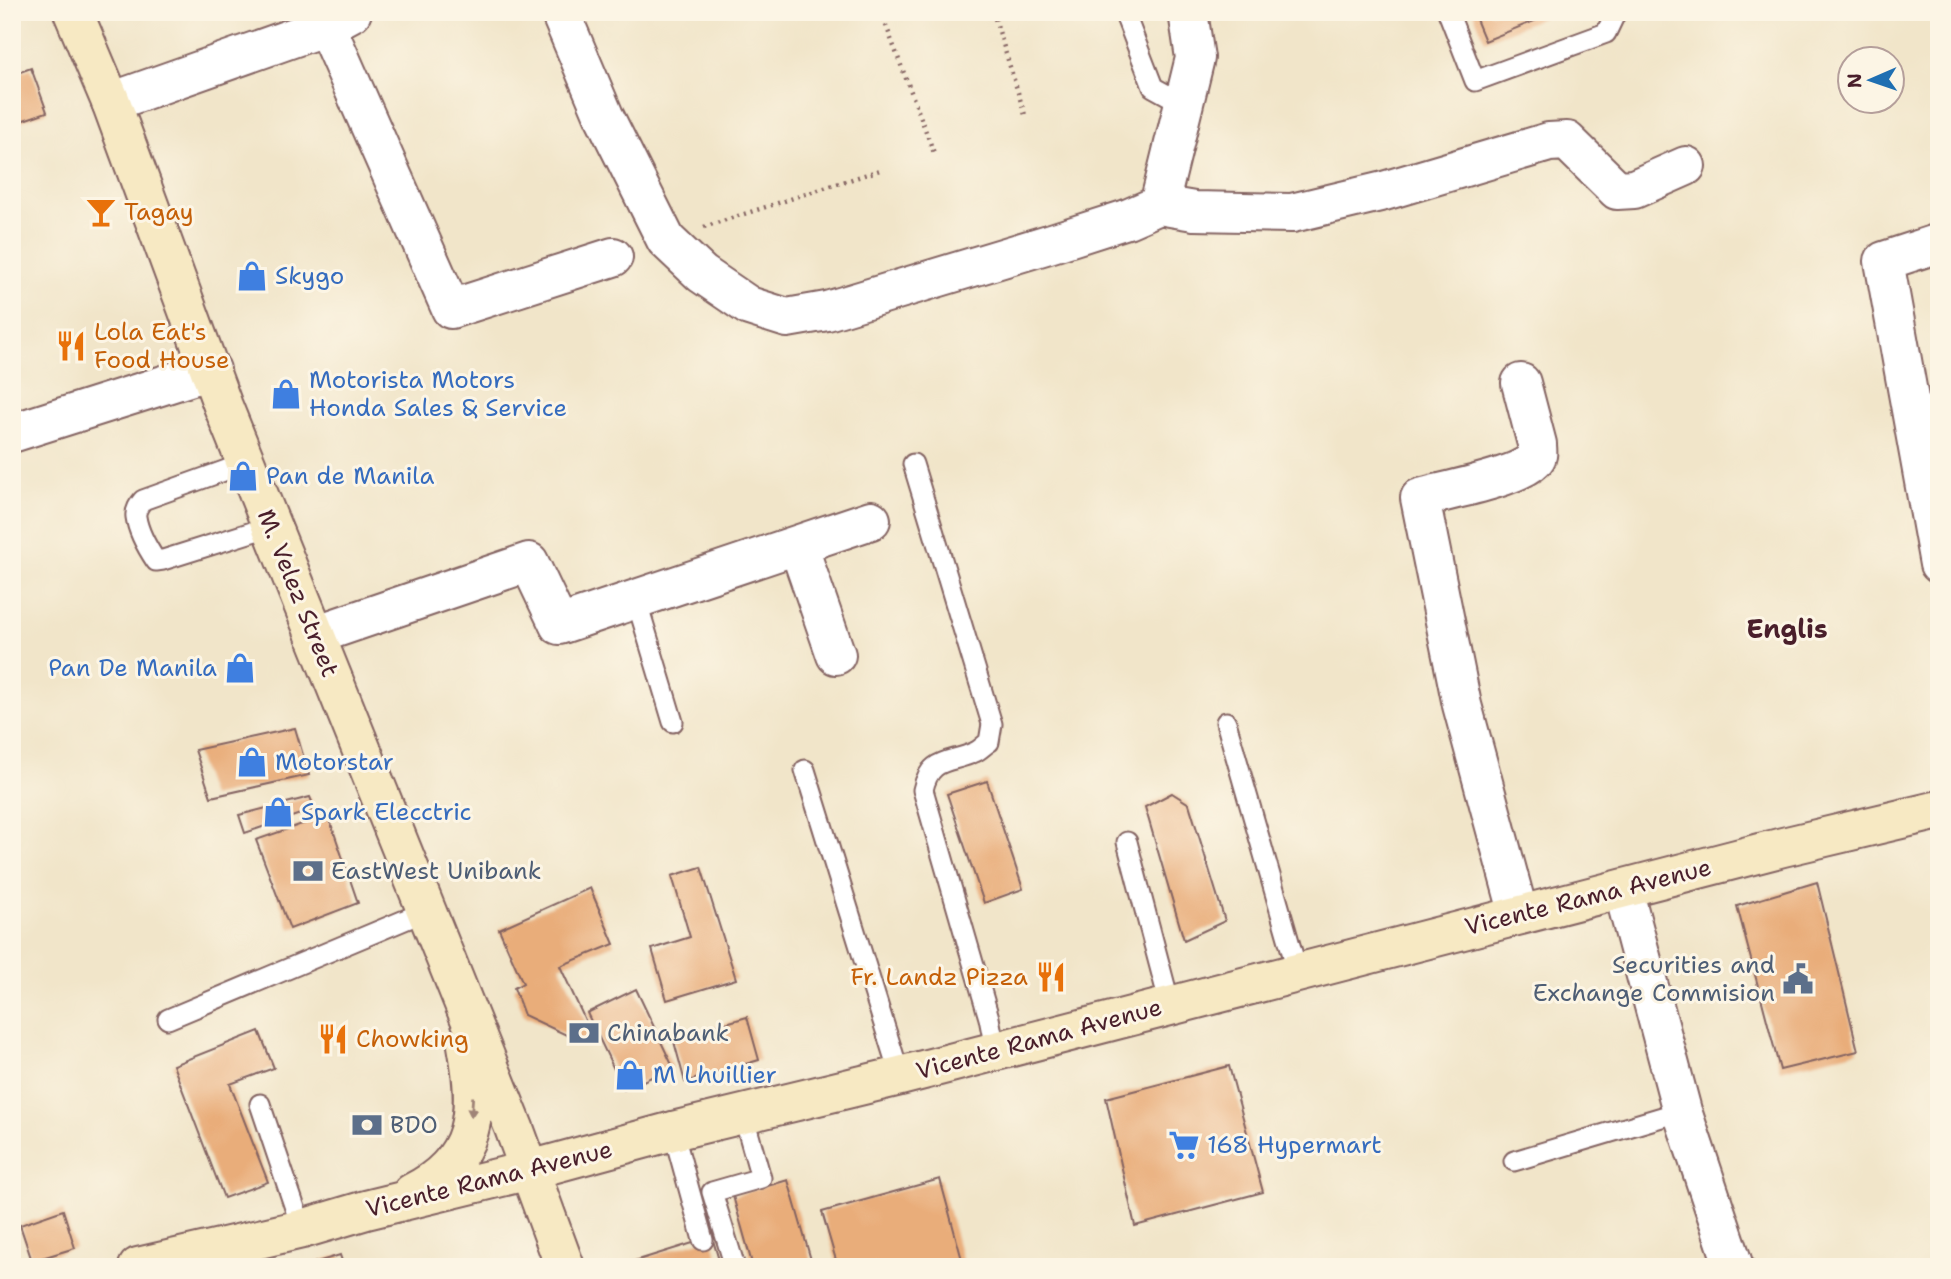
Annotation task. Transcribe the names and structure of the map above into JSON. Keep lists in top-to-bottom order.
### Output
{
  "streets": {
    "main road": ["M. Velez Street", "Vicente Rama Avenue"]
  },
  "crossings": [
    ["M. Velez Street", "Vicente Rama Avenue"]
  ],
  "districts": ["Englis"],
  "places": {
    "bar": ["Tagay"],
    "shop": [
      "Skygo",
      "Motorista Motors Honda Sales & Service",
      "Pan de Manila",
      "Pan De Manila",
      "Motorstar",
      "Spark Elecctric",
      "M Lhuillier"
    ],
    "restaurant": ["Lola Eat's Food House", "Fr. Landz Pizza", "Chowking"],
    "bank": ["EastWest Unibank", "Chinabank", "BDO"],
    "public building": ["Securities and Exchange Commision"],
    "supermarket": ["168 Hypermart"]
  },
  "north": "left"
}
